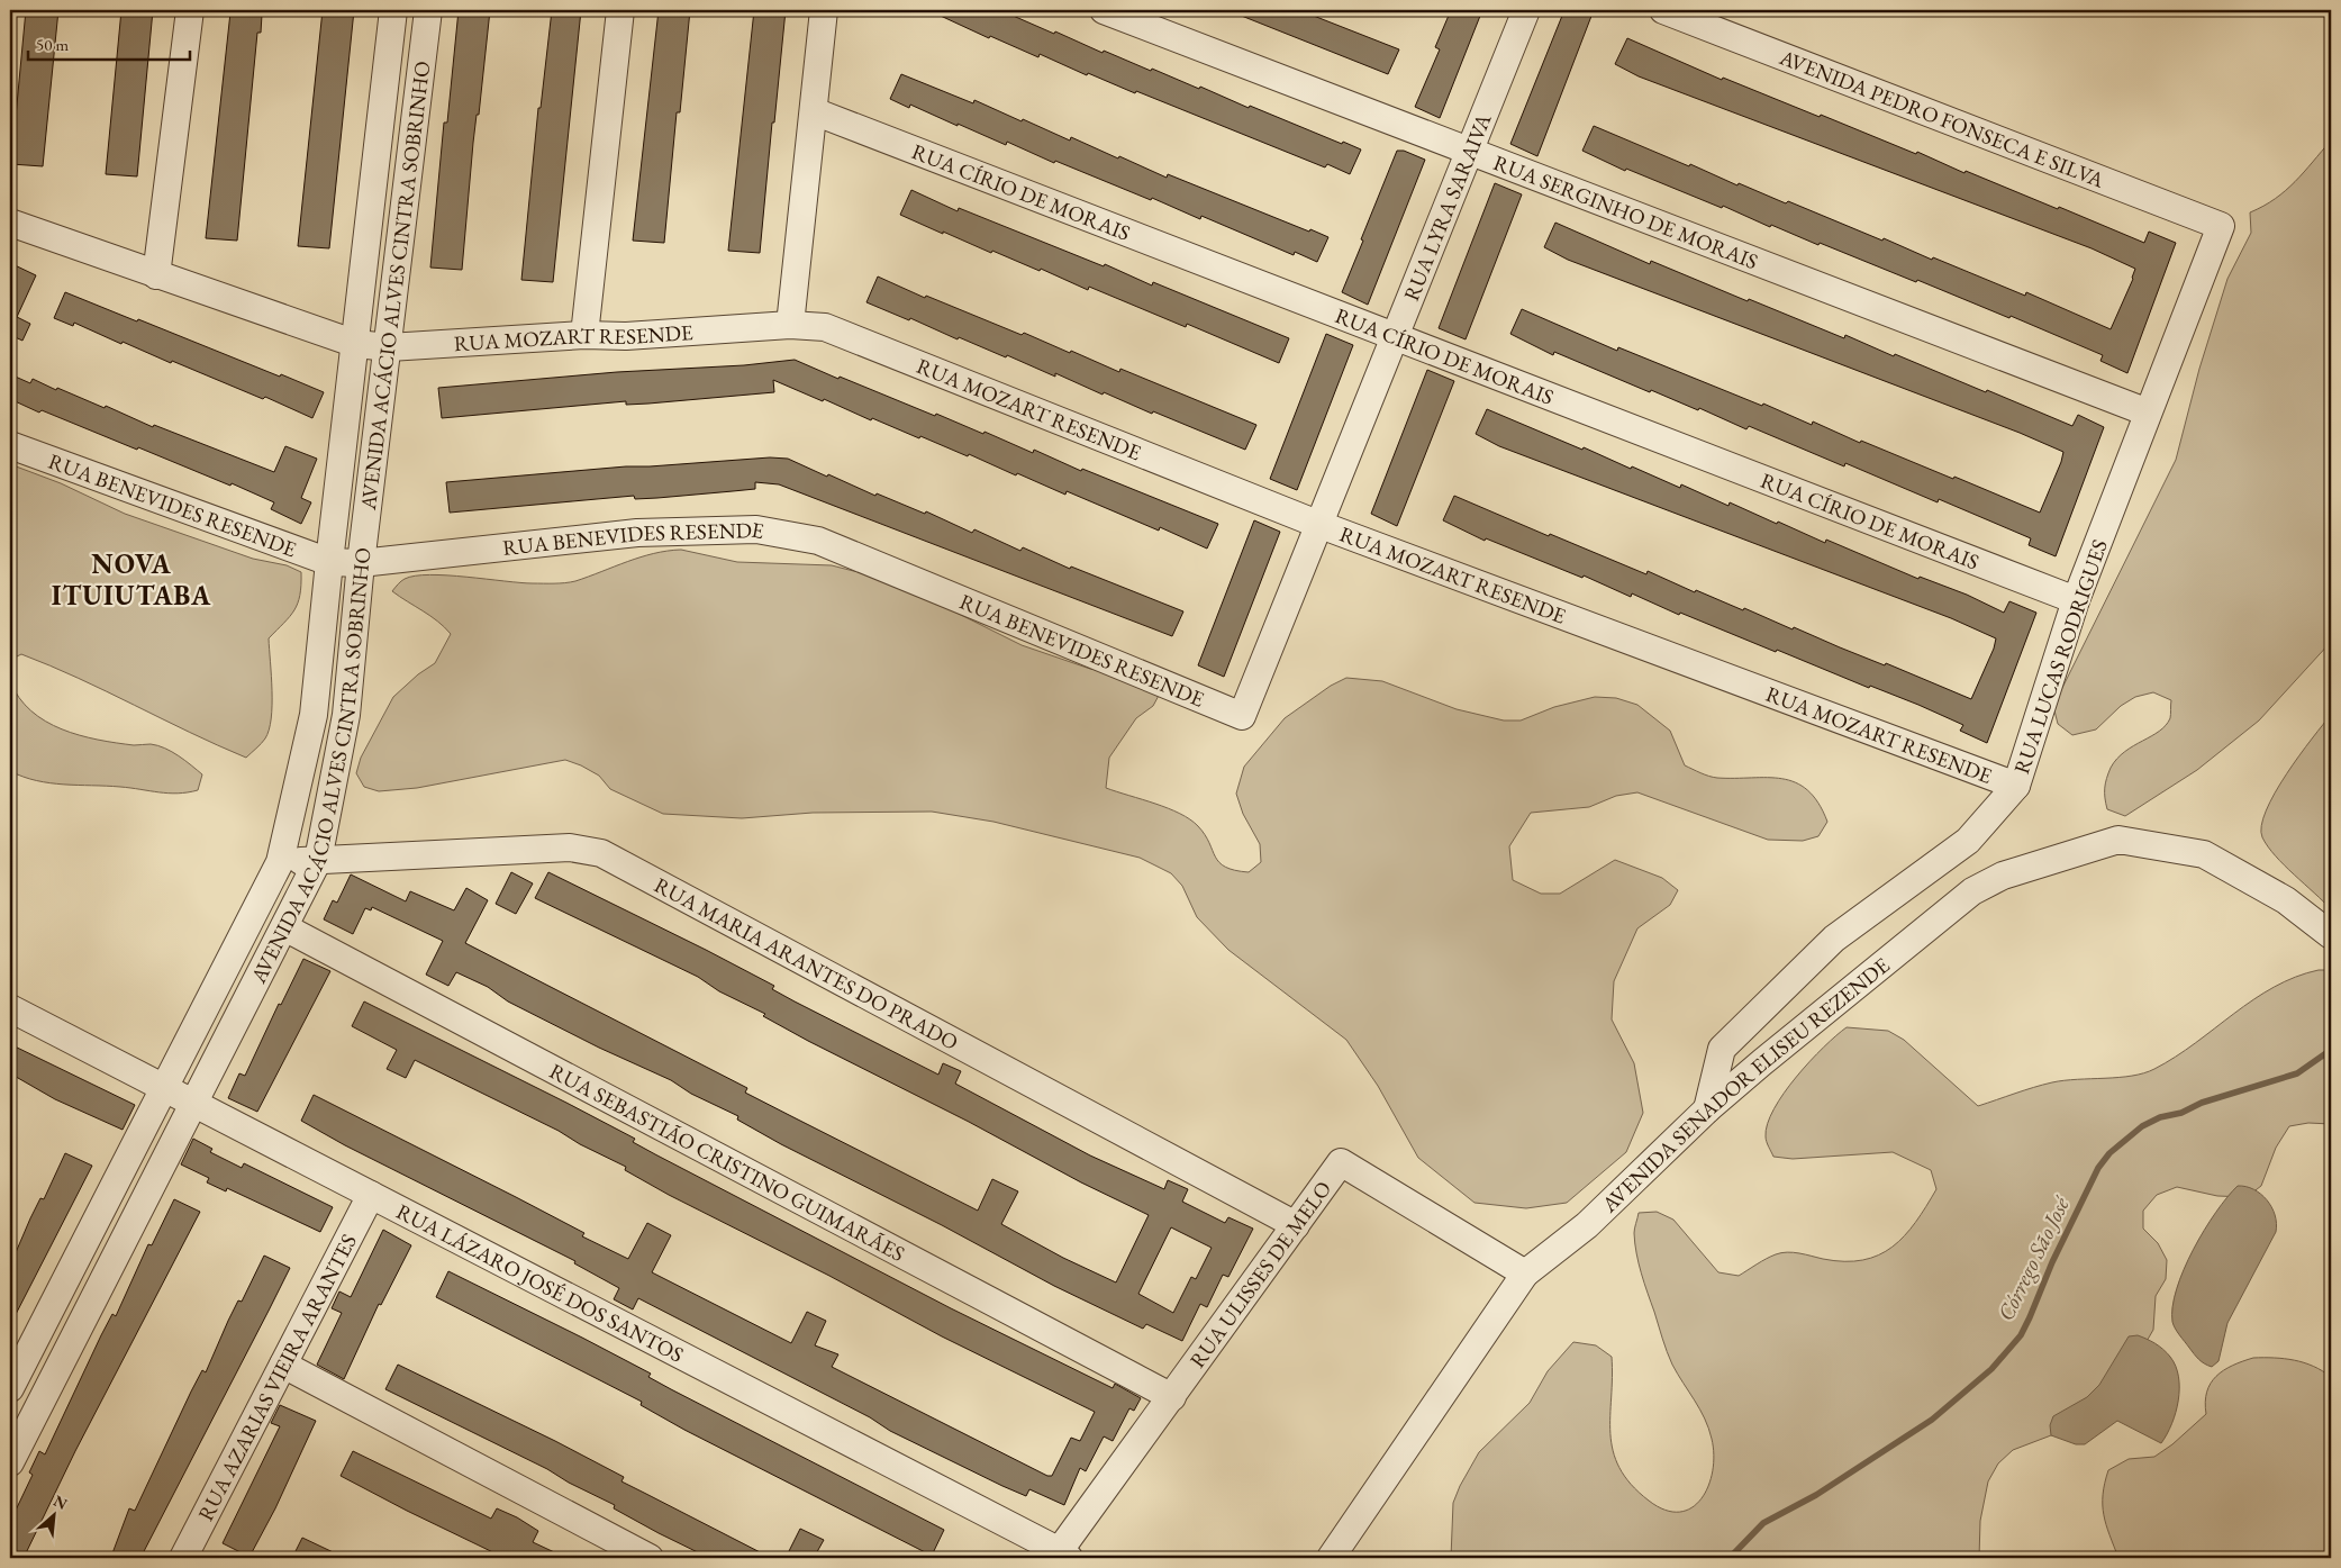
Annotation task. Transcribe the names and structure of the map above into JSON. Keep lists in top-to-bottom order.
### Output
{
  "streets": {
    "street": [
      "AVENIDA PEDRO FONSECA E SILVA",
      "RUA CÍRIO DE MORAIS",
      "RUA LYRA SARAIVA",
      "RUA SERGINHO DE MORAIS",
      "AVENIDA ACÁCIO ALVES CINTRA SOBRINHO",
      "RUA MOZART RESENDE",
      "RUA BENEVIDES RESENDE",
      "RUA LUCAS RODRIGUES",
      "RUA MARIA ARANTES DO PRADO",
      "AVENIDA SENADOR ELISEU REZENDE",
      "RUA SEBASTIÃO CRISTINO GUIMARÃES",
      "RUA ULISSES DE MELO",
      "RUA LÁZARO JOSÉ DOS SANTOS",
      "RUA AZARIAS VIEIRA ARANTES"
    ]
  },
  "crossings": [
    ["AVENIDA PEDRO FONSECA E SILVA", "RUA LUCAS RODRIGUES"],
    ["RUA CÍRIO DE MORAIS", "RUA LYRA SARAIVA"],
    ["RUA CÍRIO DE MORAIS", "RUA LUCAS RODRIGUES"],
    ["RUA LYRA SARAIVA", "RUA SERGINHO DE MORAIS"],
    ["RUA LYRA SARAIVA", "RUA MOZART RESENDE"],
    ["RUA LYRA SARAIVA", "RUA BENEVIDES RESENDE"],
    ["RUA SERGINHO DE MORAIS", "RUA LUCAS RODRIGUES"],
    ["AVENIDA ACÁCIO ALVES CINTRA SOBRINHO", "RUA MOZART RESENDE"],
    ["AVENIDA ACÁCIO ALVES CINTRA SOBRINHO", "RUA BENEVIDES RESENDE"],
    ["AVENIDA ACÁCIO ALVES CINTRA SOBRINHO", "RUA MARIA ARANTES DO PRADO"],
    ["AVENIDA ACÁCIO ALVES CINTRA SOBRINHO", "RUA SEBASTIÃO CRISTINO GUIMARÃES"],
    ["AVENIDA ACÁCIO ALVES CINTRA SOBRINHO", "RUA LÁZARO JOSÉ DOS SANTOS"],
    ["RUA MOZART RESENDE", "RUA LUCAS RODRIGUES"],
    ["RUA LUCAS RODRIGUES", "AVENIDA SENADOR ELISEU REZENDE"],
    ["RUA MARIA ARANTES DO PRADO", "RUA ULISSES DE MELO"],
    ["AVENIDA SENADOR ELISEU REZENDE", "RUA ULISSES DE MELO"],
    ["RUA SEBASTIÃO CRISTINO GUIMARÃES", "RUA ULISSES DE MELO"],
    ["RUA ULISSES DE MELO", "RUA LÁZARO JOSÉ DOS SANTOS"],
    ["RUA LÁZARO JOSÉ DOS SANTOS", "RUA AZARIAS VIEIRA ARANTES"]
  ],
  "districts": ["NOVA ITUIUTABA"],
  "water": ["Córrego São José"],
  "scale_bar": "50 m",
  "north": "top right"
}
